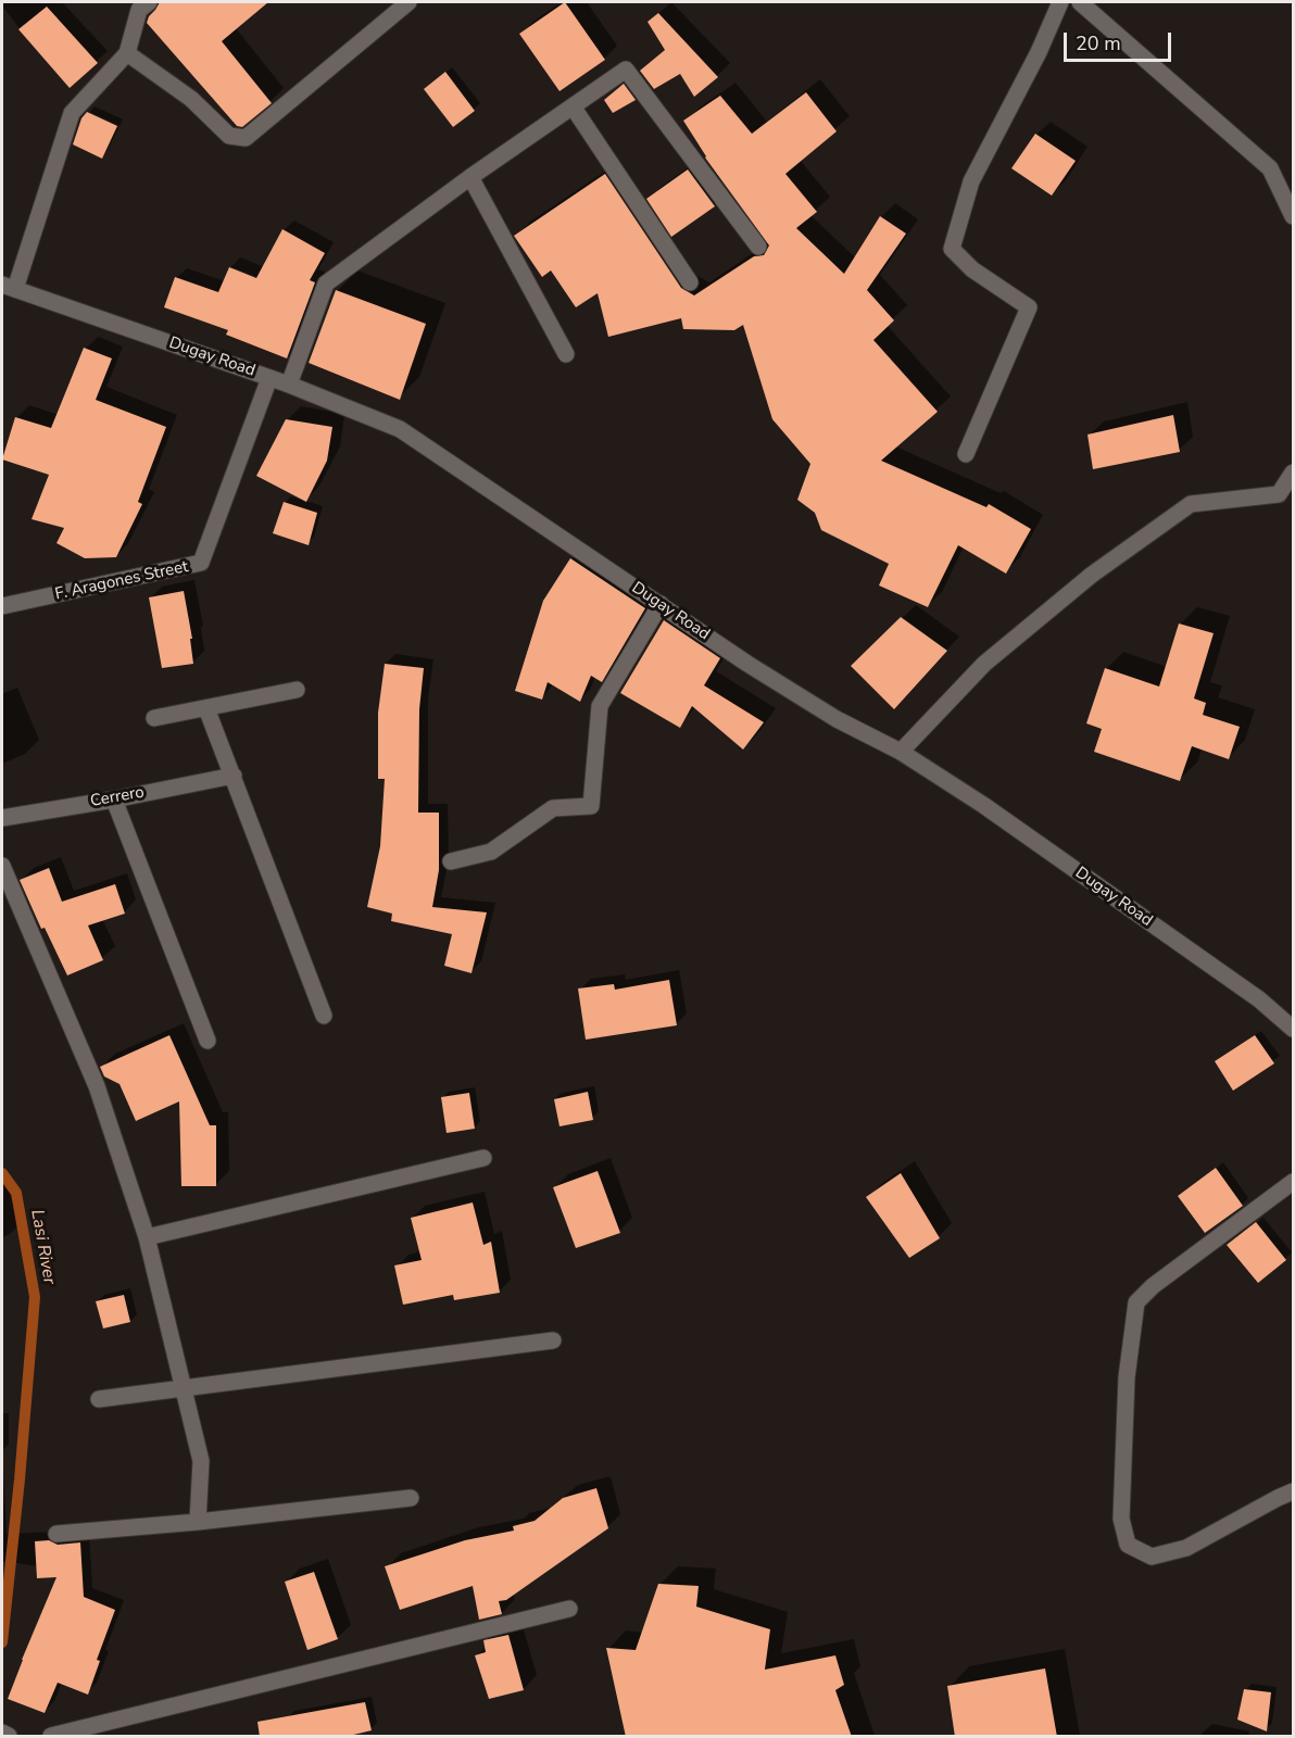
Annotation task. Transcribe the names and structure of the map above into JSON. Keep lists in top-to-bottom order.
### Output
{
  "streets": {
    "street": ["Dugay Road", "F. Aragones Street", "Cerrero"]
  },
  "crossings": [
    ["Dugay Road", "F. Aragones Street"]
  ],
  "water": ["Lasi River"],
  "scale_bar": "20 m"
}
